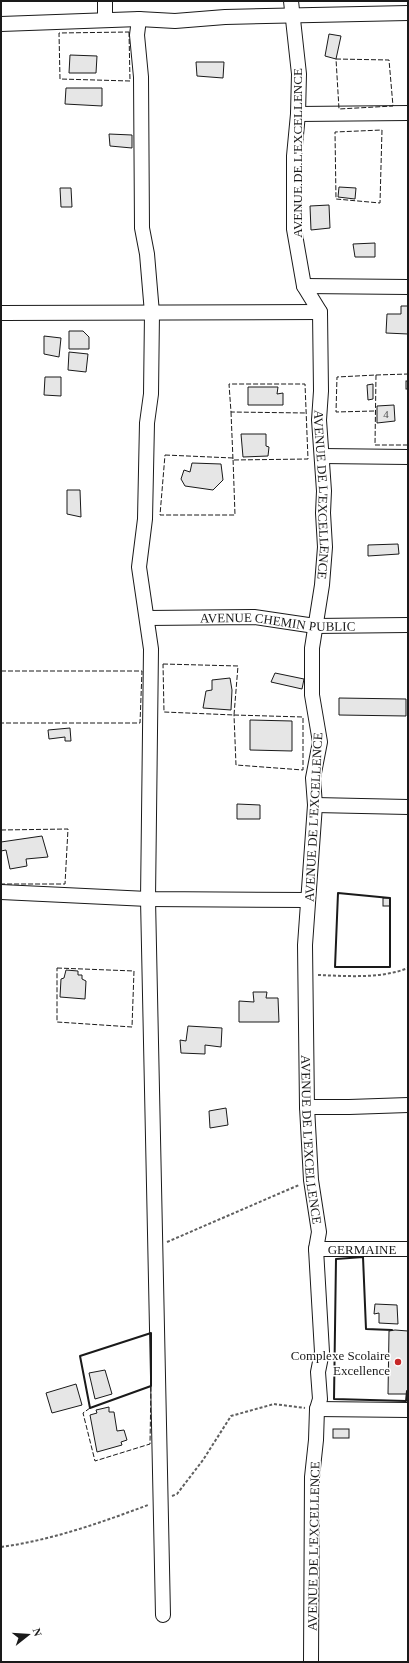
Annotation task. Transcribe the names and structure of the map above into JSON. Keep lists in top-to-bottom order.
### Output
{
  "streets": {
    "street": ["AVENUE DE L'EXCELLENCE", "AVENUE CHEMIN PUBLIC", "GERMAINE"]
  },
  "crossings": [
    ["AVENUE DE L'EXCELLENCE", "AVENUE CHEMIN PUBLIC"],
    ["AVENUE DE L'EXCELLENCE", "GERMAINE"]
  ],
  "places": ["Complexe Scolaire Excellence"],
  "house_numbers": ["4"],
  "north": "right"
}
